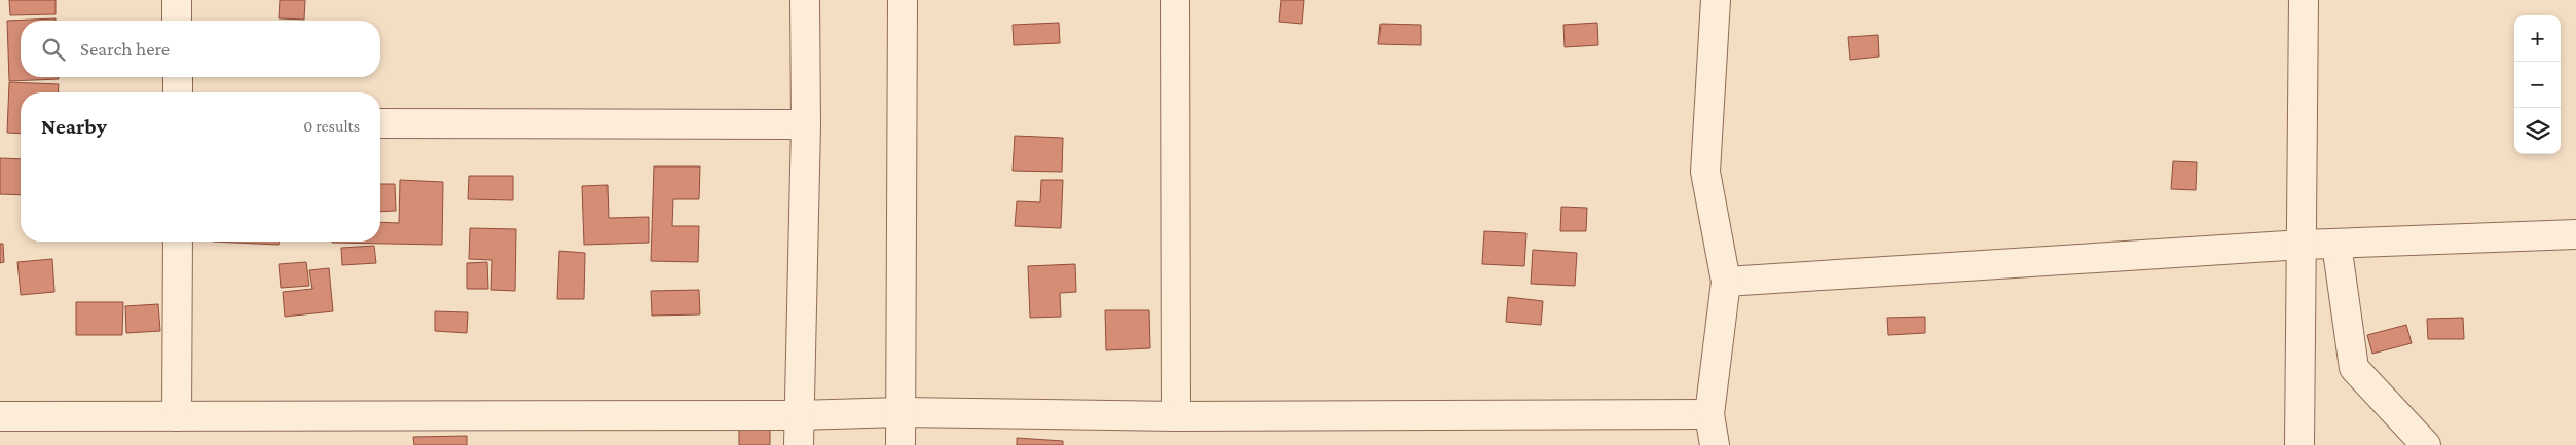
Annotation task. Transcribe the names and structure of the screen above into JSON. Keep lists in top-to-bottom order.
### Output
{
  "page": {
    "map_buttons": ["+", "−"],
    "search": "Search here",
    "heading": ["Nearby", "0 results"]
  }
}
